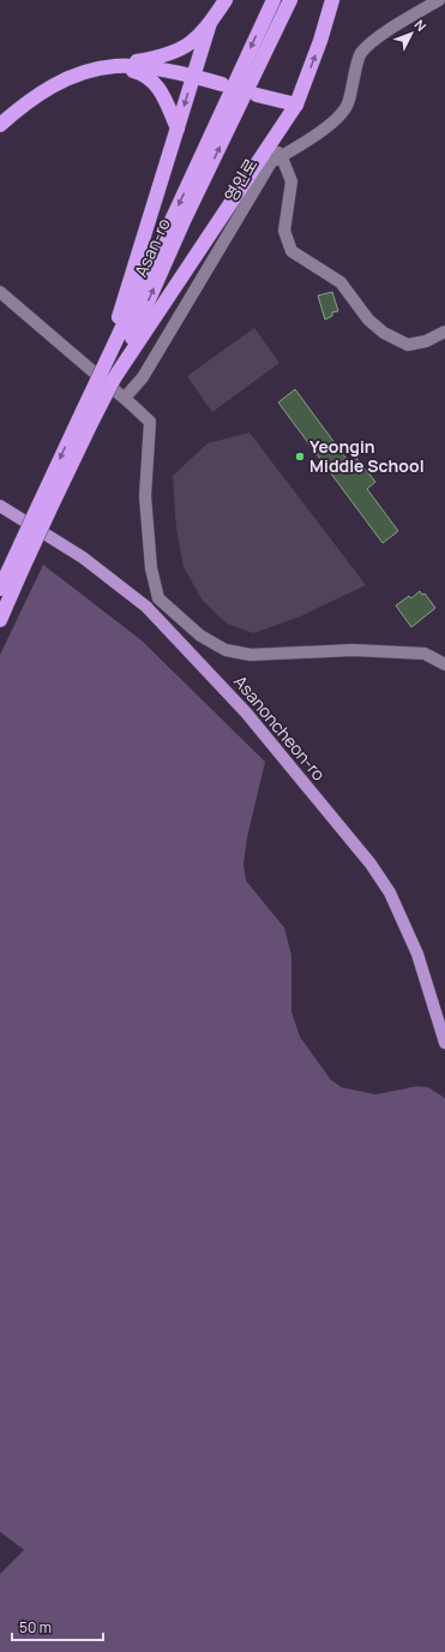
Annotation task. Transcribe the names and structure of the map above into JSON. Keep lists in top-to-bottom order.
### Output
{
  "streets": {
    "highway": ["Asan-ro"],
    "main road": ["Asanoncheon-ro"],
    "street": ["영인로"]
  },
  "places": ["Yeongin Middle School"],
  "scale_bar": "50 m",
  "north": "top right"
}
